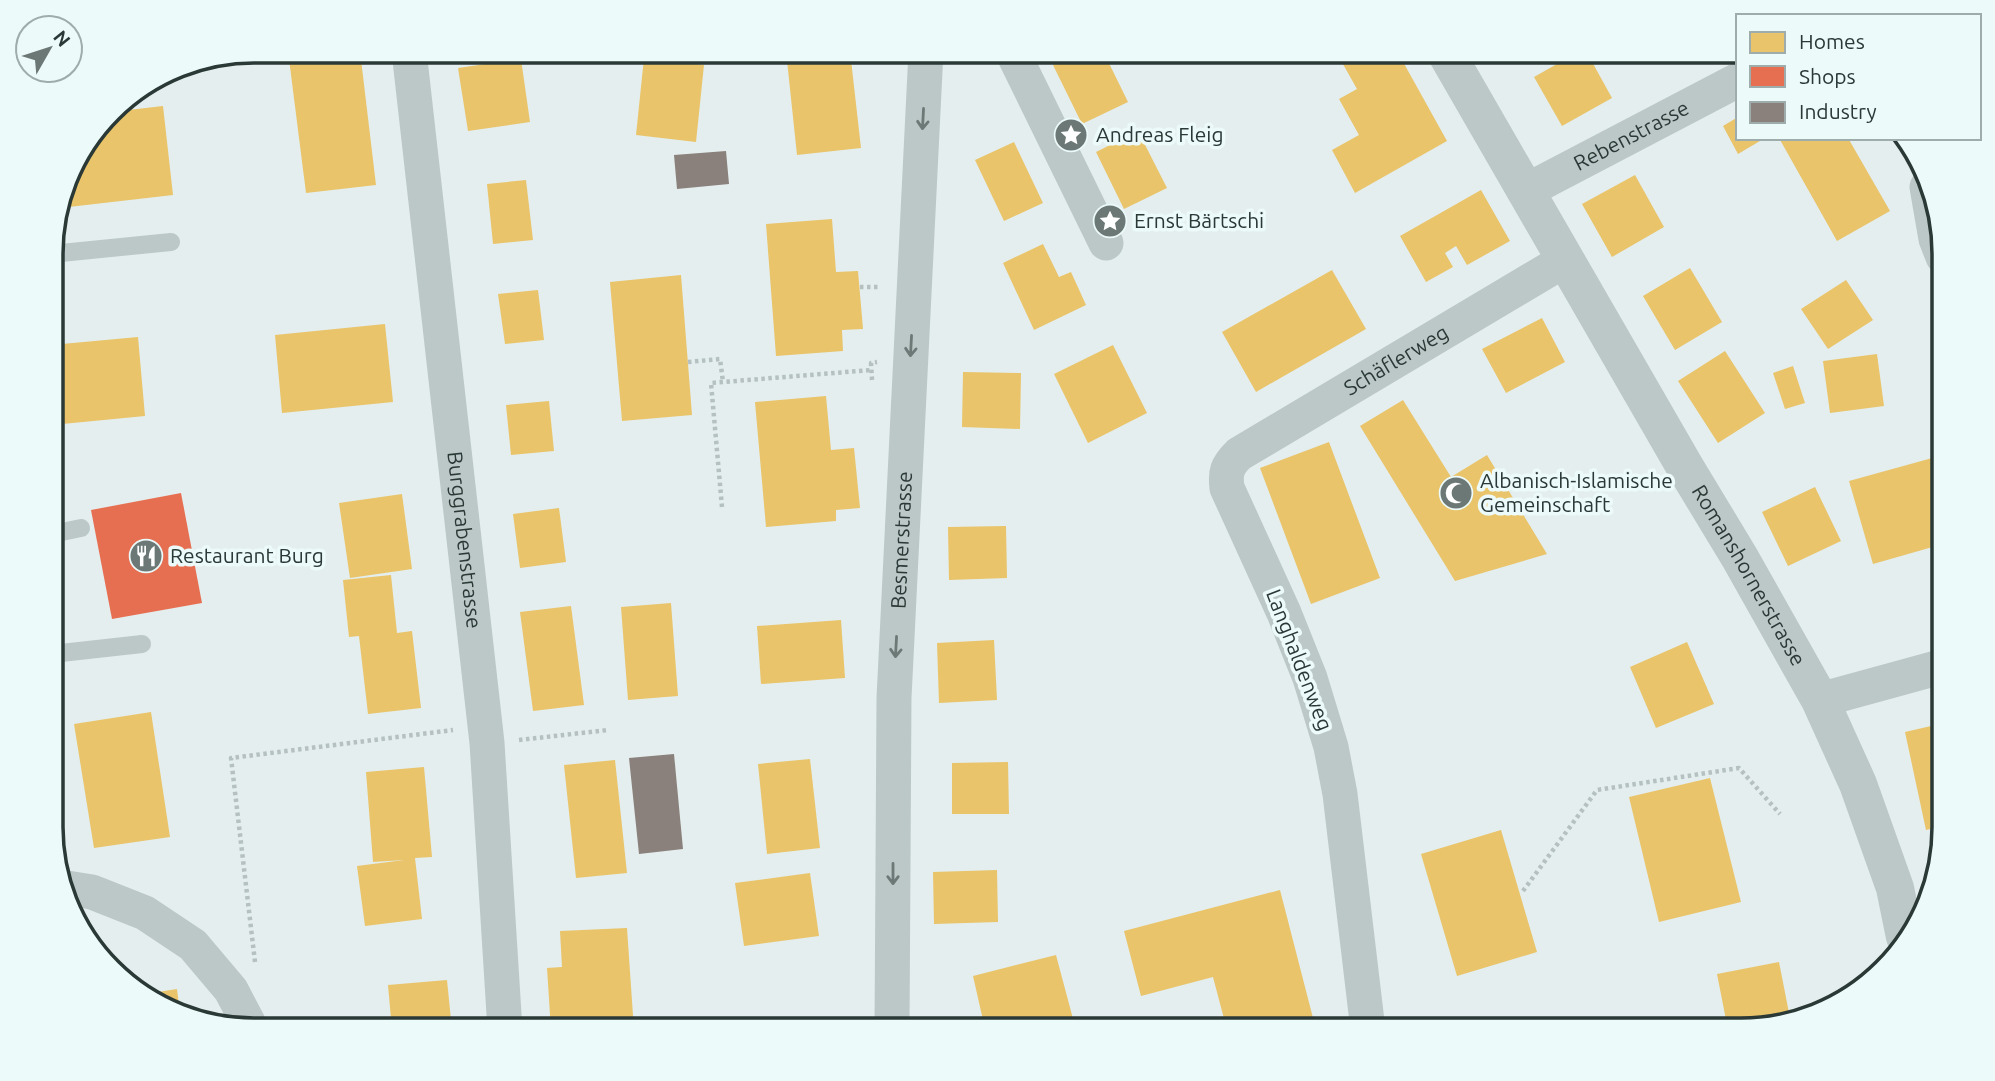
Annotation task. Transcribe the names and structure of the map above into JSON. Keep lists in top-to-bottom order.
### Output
{
  "streets": {
    "street": [
      "Rebenstrasse",
      "Schäflerweg",
      "Burggrabenstrasse",
      "Besmerstrasse",
      "Romanshornerstrasse",
      "Langhaldenweg"
    ]
  },
  "crossings": [
    ["Rebenstrasse", "Romanshornerstrasse"],
    ["Schäflerweg", "Romanshornerstrasse"],
    ["Schäflerweg", "Langhaldenweg"]
  ],
  "one_way": ["Besmerstrasse"],
  "places": {
    "place": ["Andreas Fleig", "Ernst Bärtschi"],
    "mosque": ["Albanisch-Islamische Gemeinschaft"],
    "restaurant": ["Restaurant Burg"]
  },
  "legend": ["Homes", "Shops", "Industry"],
  "north": "top right"
}
